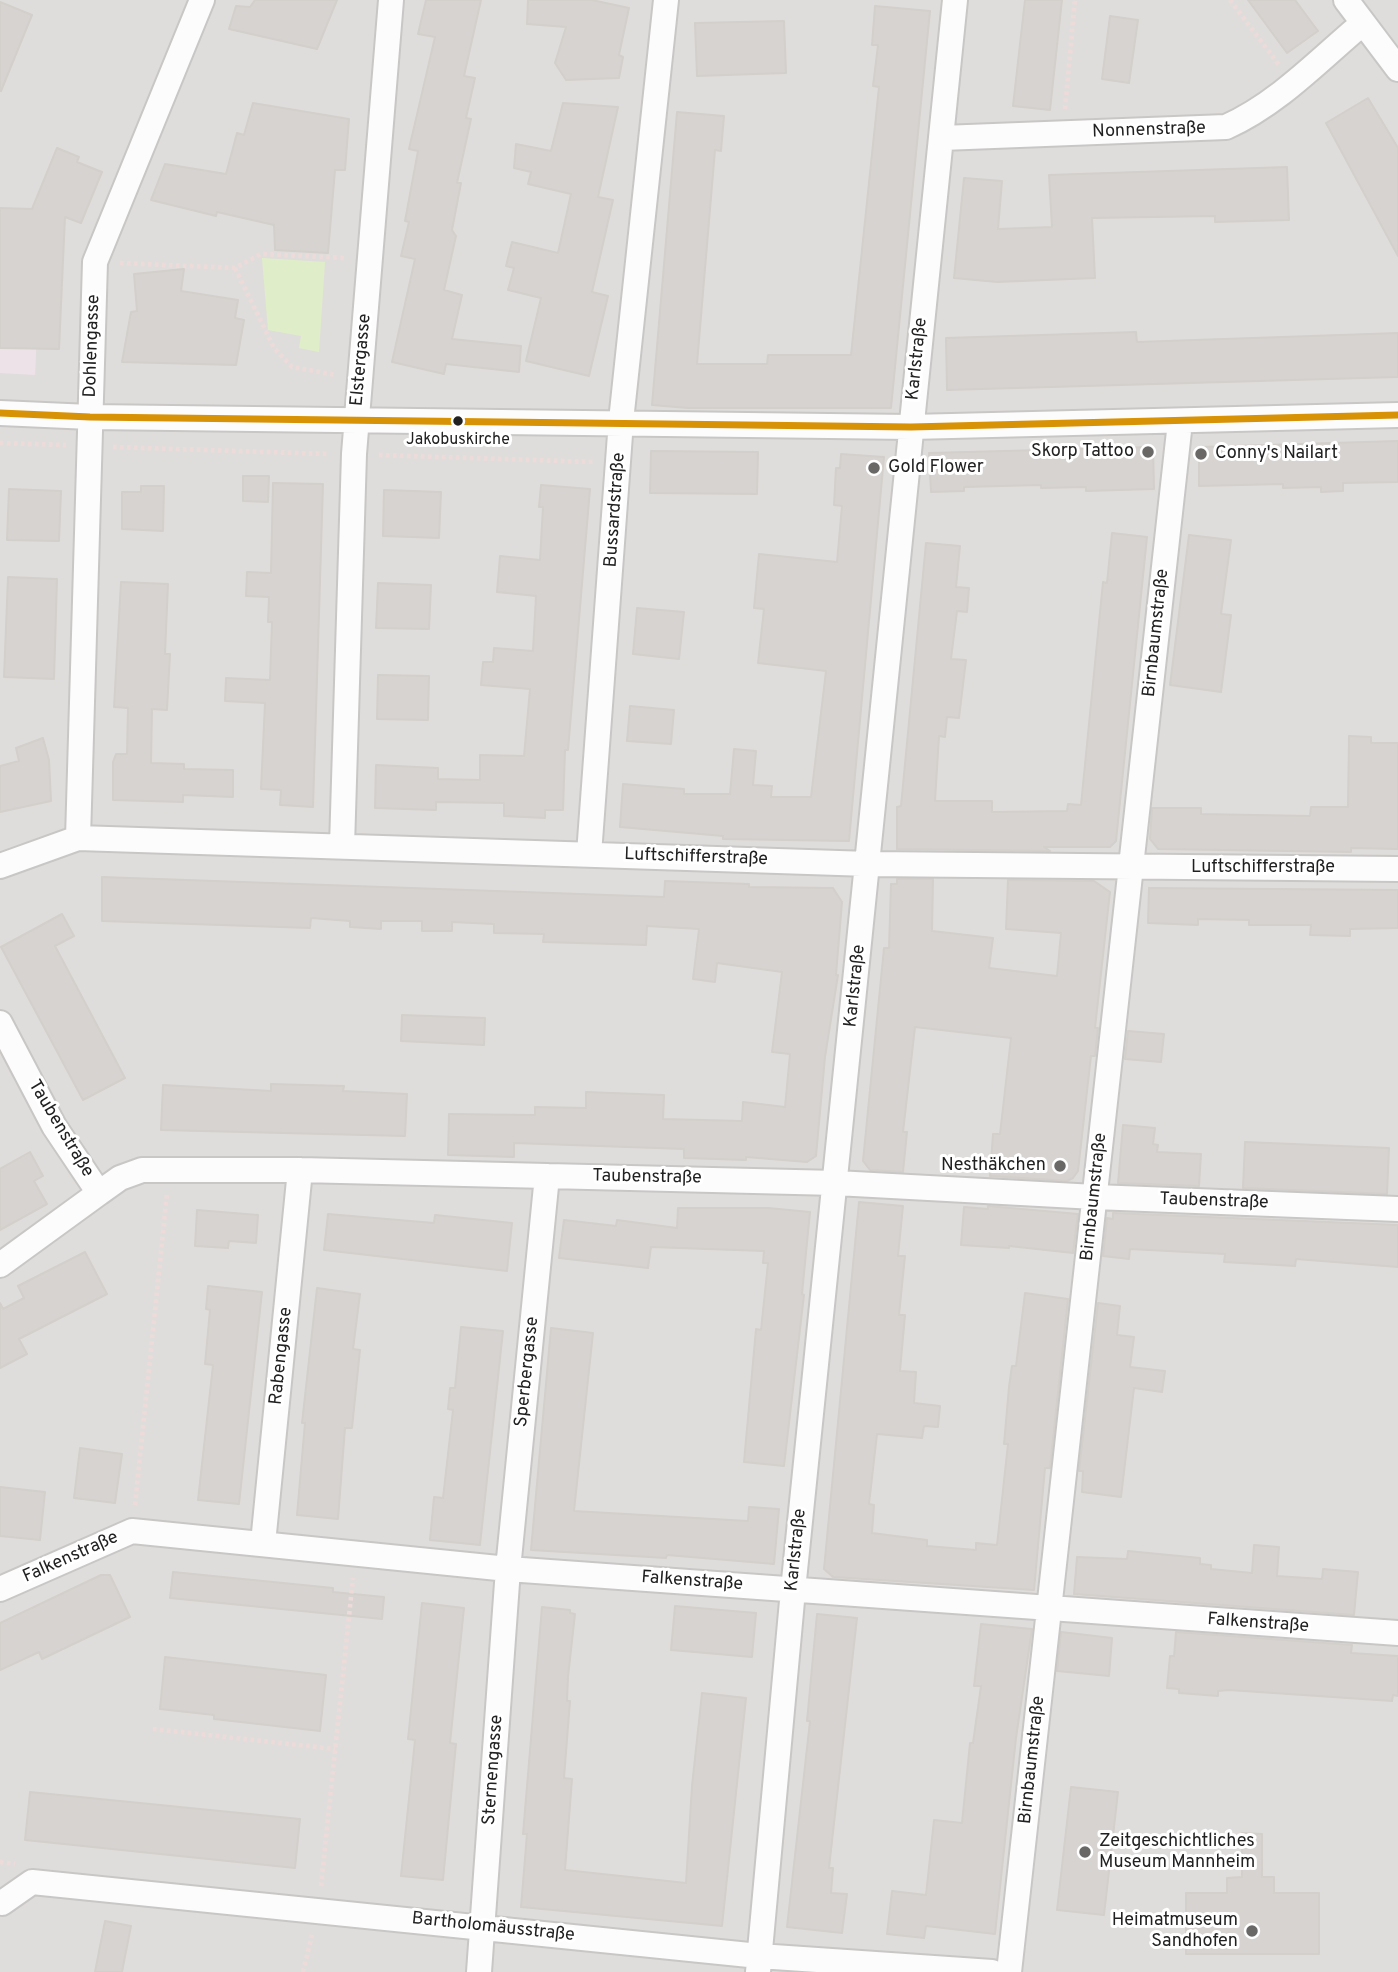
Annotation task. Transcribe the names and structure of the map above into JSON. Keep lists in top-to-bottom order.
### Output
{
  "streets": {
    "street": [
      "Nonnenstraße",
      "Dohlengasse",
      "Karlstraße",
      "Elstergasse",
      "Bussardstraße",
      "Birnbaumstraße",
      "Luftschifferstraße",
      "Taubenstraße",
      "Rabengasse",
      "Sperbergasse",
      "Falkenstraße",
      "Sternengasse",
      "Bartholomäusstraße"
    ]
  },
  "crossings": [
    ["Nonnenstraße", "Karlstraße"],
    ["Dohlengasse", "Luftschifferstraße"],
    ["Karlstraße", "Luftschifferstraße"],
    ["Karlstraße", "Taubenstraße"],
    ["Karlstraße", "Falkenstraße"],
    ["Karlstraße", "Bartholomäusstraße"],
    ["Elstergasse", "Luftschifferstraße"],
    ["Bussardstraße", "Luftschifferstraße"],
    ["Birnbaumstraße", "Luftschifferstraße"],
    ["Birnbaumstraße", "Taubenstraße"],
    ["Birnbaumstraße", "Falkenstraße"],
    ["Taubenstraße", "Rabengasse"],
    ["Taubenstraße", "Sperbergasse"],
    ["Rabengasse", "Falkenstraße"],
    ["Sperbergasse", "Falkenstraße"],
    ["Sperbergasse", "Sternengasse"],
    ["Falkenstraße", "Sternengasse"],
    ["Sternengasse", "Bartholomäusstraße"]
  ],
  "places": [
    "Jakobuskirche",
    "Skorp Tattoo",
    "Conny's Nailart",
    "Gold Flower",
    "Nesthäkchen",
    "Zeitgeschichtliches Museum Mannheim",
    "Heimatmuseum Sandhofen"
  ]
}
